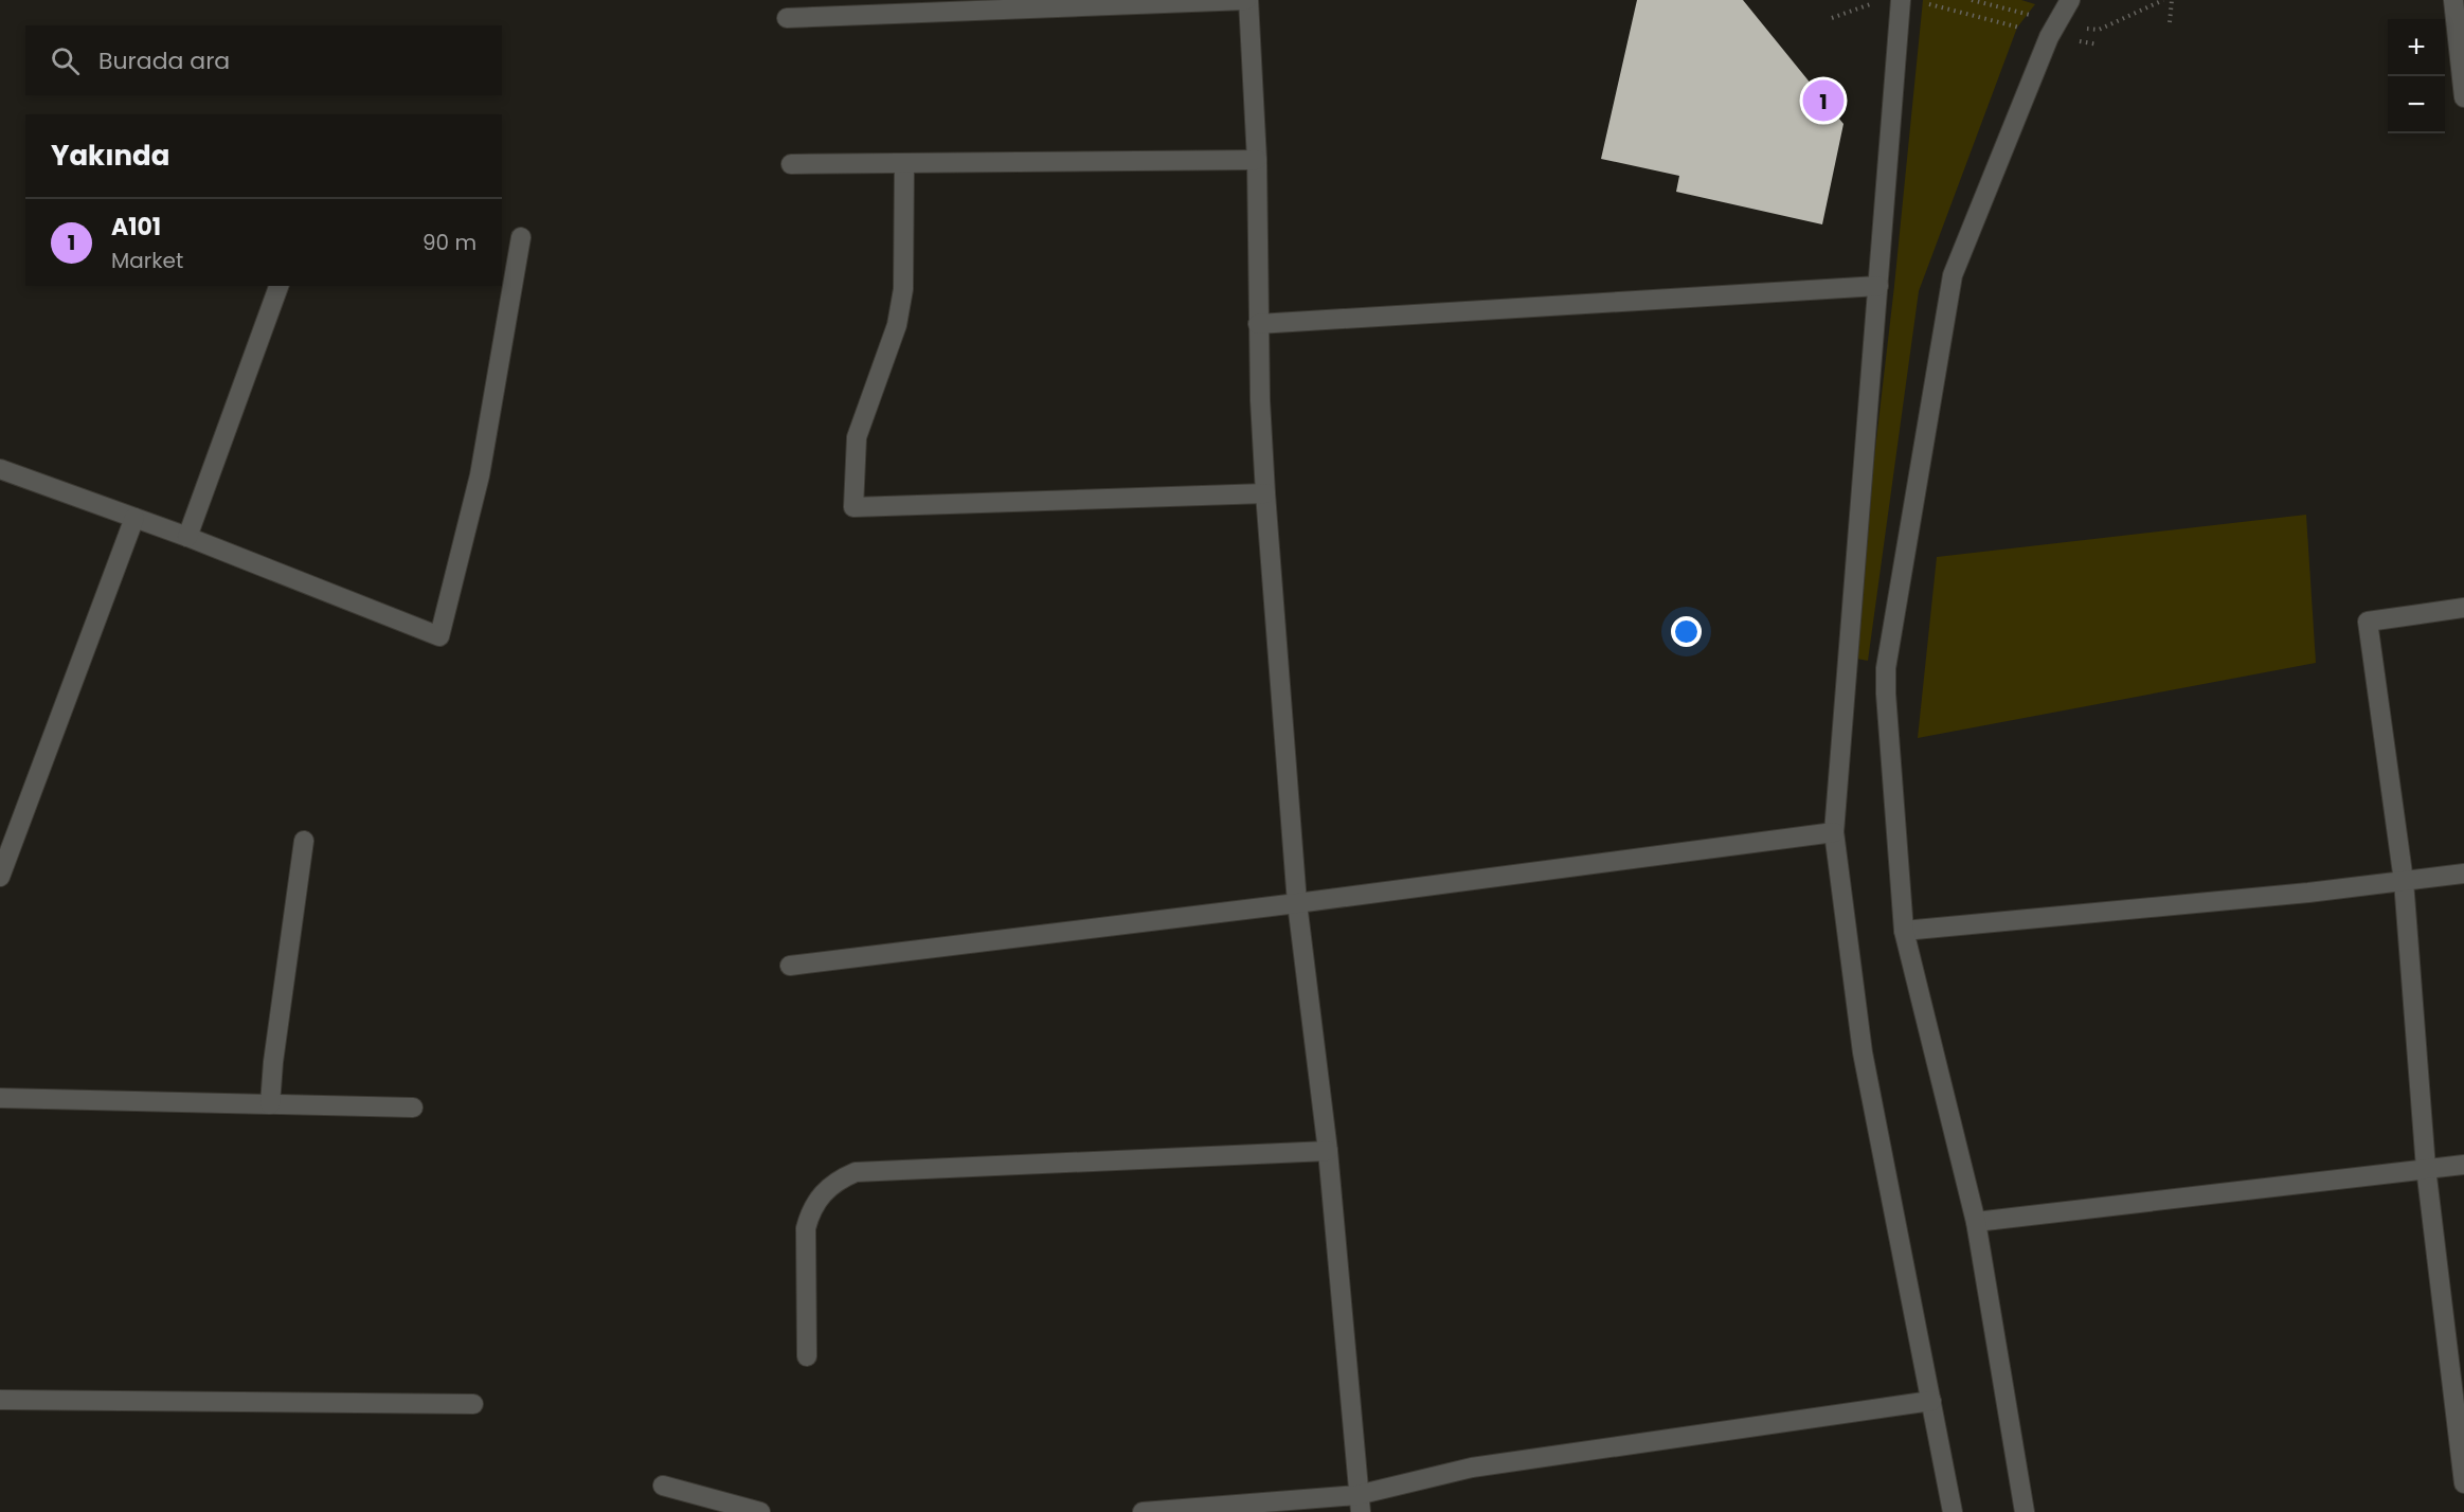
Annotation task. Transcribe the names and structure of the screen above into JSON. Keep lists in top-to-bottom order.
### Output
{
  "page": {
    "map_buttons": ["+", "−"],
    "search": "Burada ara",
    "pins": "1",
    "heading": "Yakında",
    "list": [
      {
        "mark": "1",
        "name": "A101",
        "note": "Market",
        "value": "90 m"
      }
    ]
  }
}
